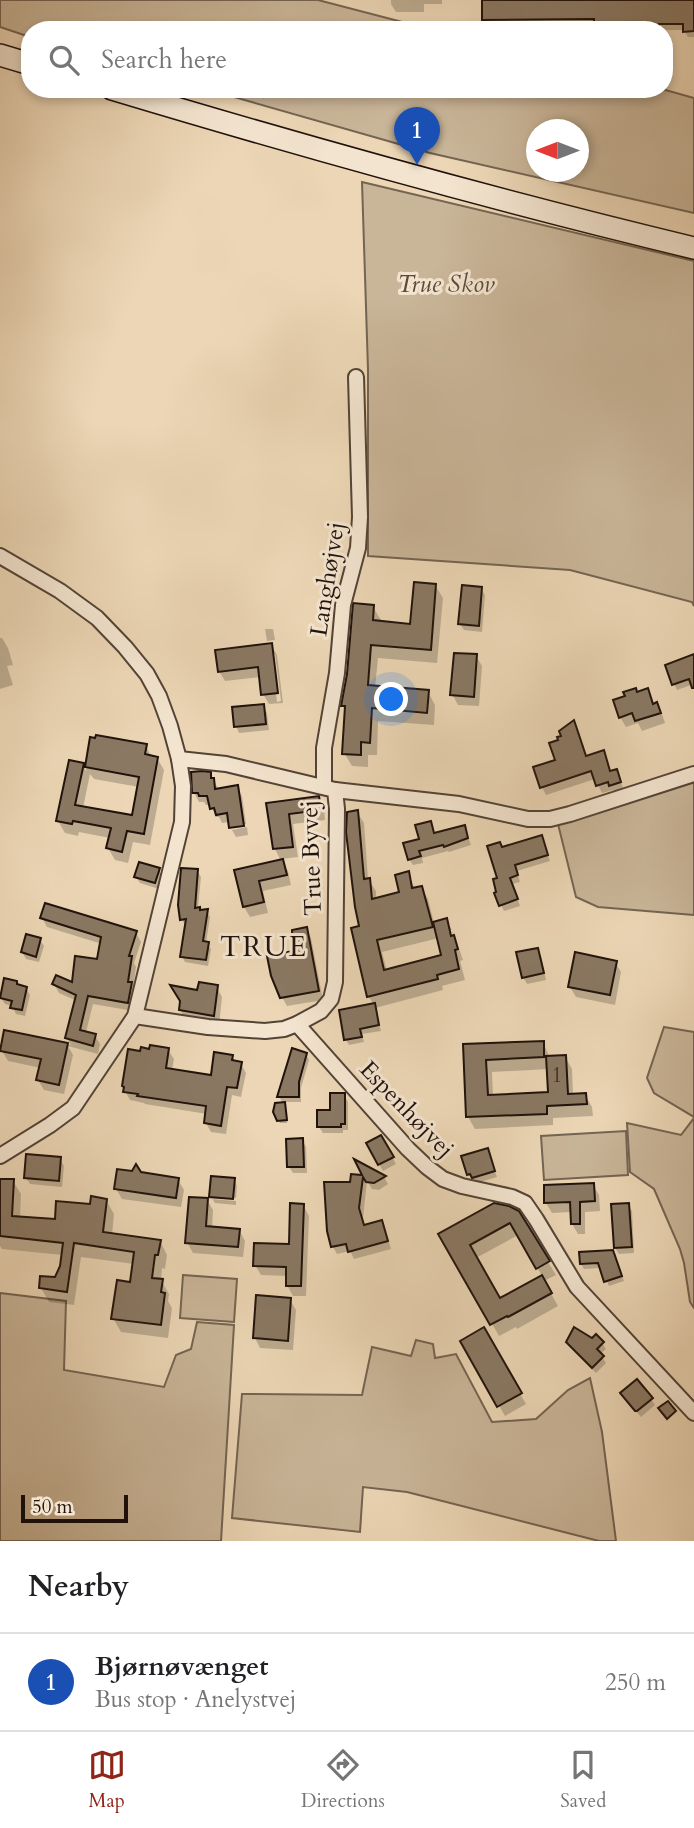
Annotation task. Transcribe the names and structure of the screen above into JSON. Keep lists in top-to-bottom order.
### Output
{
  "streets": {
    "street": ["Langhøjvej", "True Byvej", "Espenhøjvej"]
  },
  "crossings": [
    ["Langhøjvej", "True Byvej"],
    ["True Byvej", "Espenhøjvej"]
  ],
  "districts": ["TRUE"],
  "parks": ["True Skov"],
  "house_numbers": ["1"],
  "scale_bar": "50 m",
  "north": "left",
  "page": {
    "search": "Search here",
    "pins": "1",
    "scale": "50 m",
    "heading": "Nearby",
    "list": [
      {
        "mark": "1",
        "name": "Bjørnøvænget",
        "note": "Bus stop · Anelystvej",
        "value": "250 m"
      }
    ],
    "nav": ["Map", "Directions", "Saved"]
  }
}
